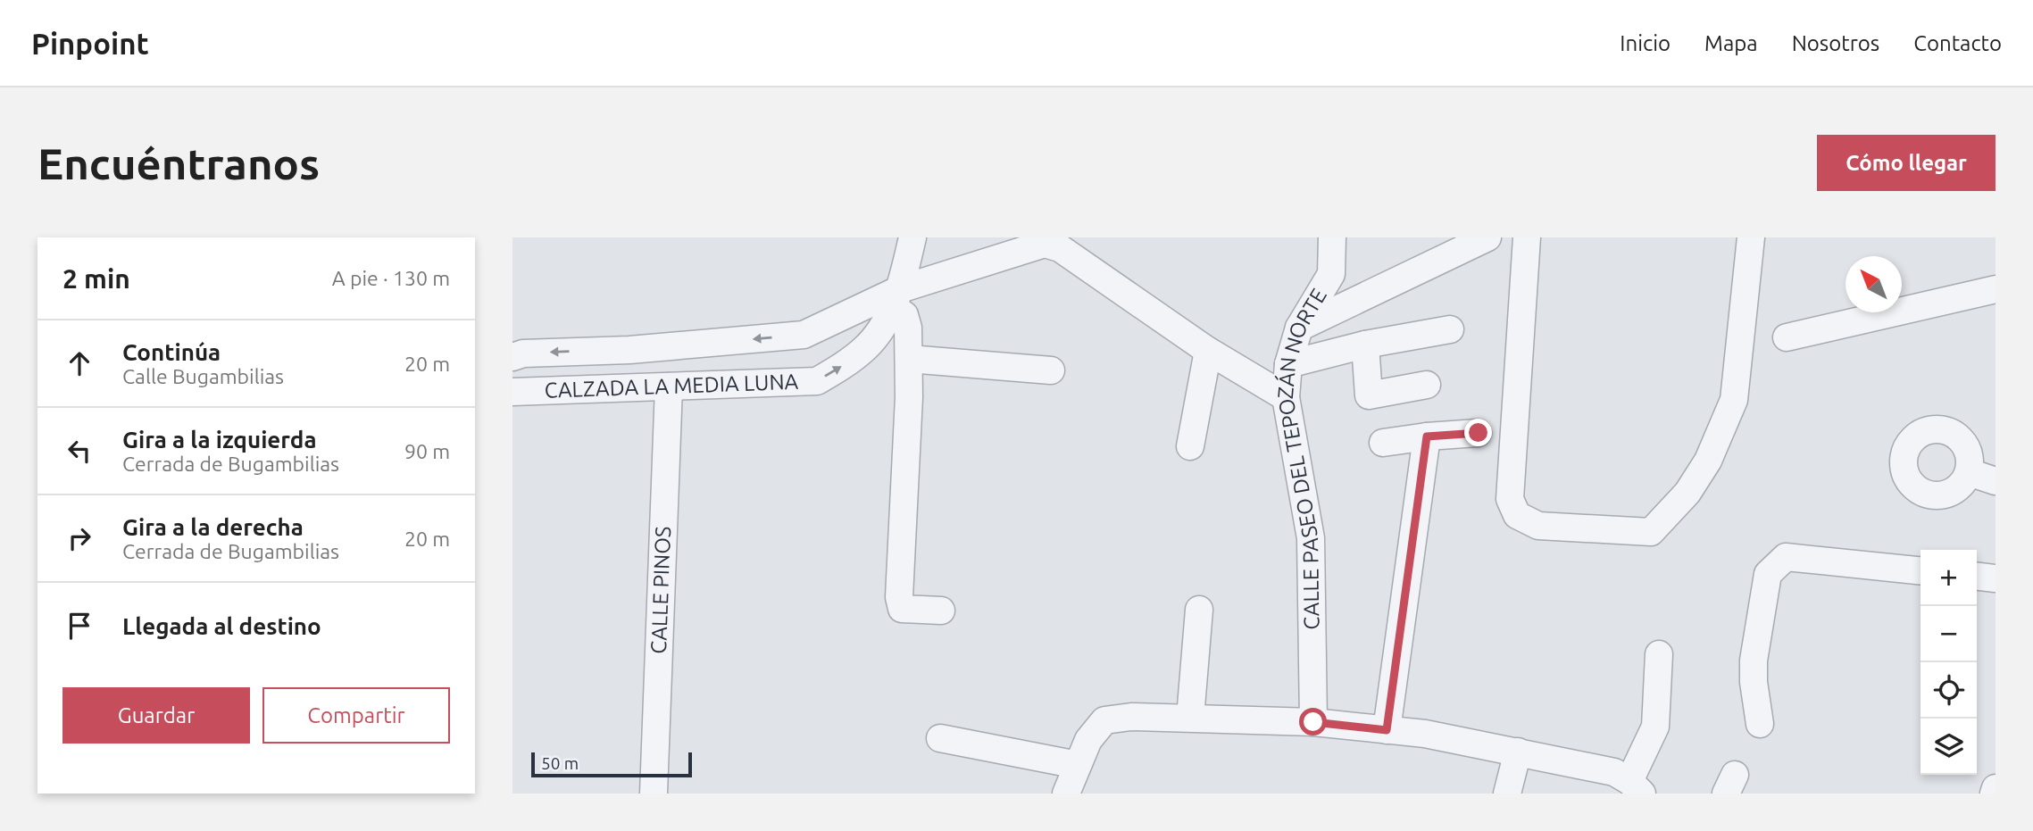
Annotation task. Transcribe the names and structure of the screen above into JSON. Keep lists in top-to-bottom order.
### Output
{
  "streets": {
    "street": ["CALZADA LA MEDIA LUNA", "CALLE PASEO DEL TEPOZÁN NORTE", "CALLE PINOS"]
  },
  "crossings": [
    ["CALZADA LA MEDIA LUNA", "CALLE PINOS"]
  ],
  "scale_bar": "50 m",
  "north": "top left",
  "page": {
    "header": "Pinpoint",
    "nav": [
      "Inicio",
      "Mapa",
      "Nosotros",
      "Contacto"
    ],
    "buttons": [
      "Cómo llegar",
      ["Guardar", "Compartir"]
    ],
    "title": "Encuéntranos",
    "heading": ["2 min", "A pie · 130 m"],
    "list": [
      ["Continúa", "Calle Bugambilias", "20 m"],
      ["Gira a la izquierda", "Cerrada de Bugambilias", "90 m"],
      ["Gira a la derecha", "Cerrada de Bugambilias", "20 m"],
      "Llegada al destino"
    ],
    "map_buttons": ["+", "−"],
    "scale": "50 m"
  }
}
